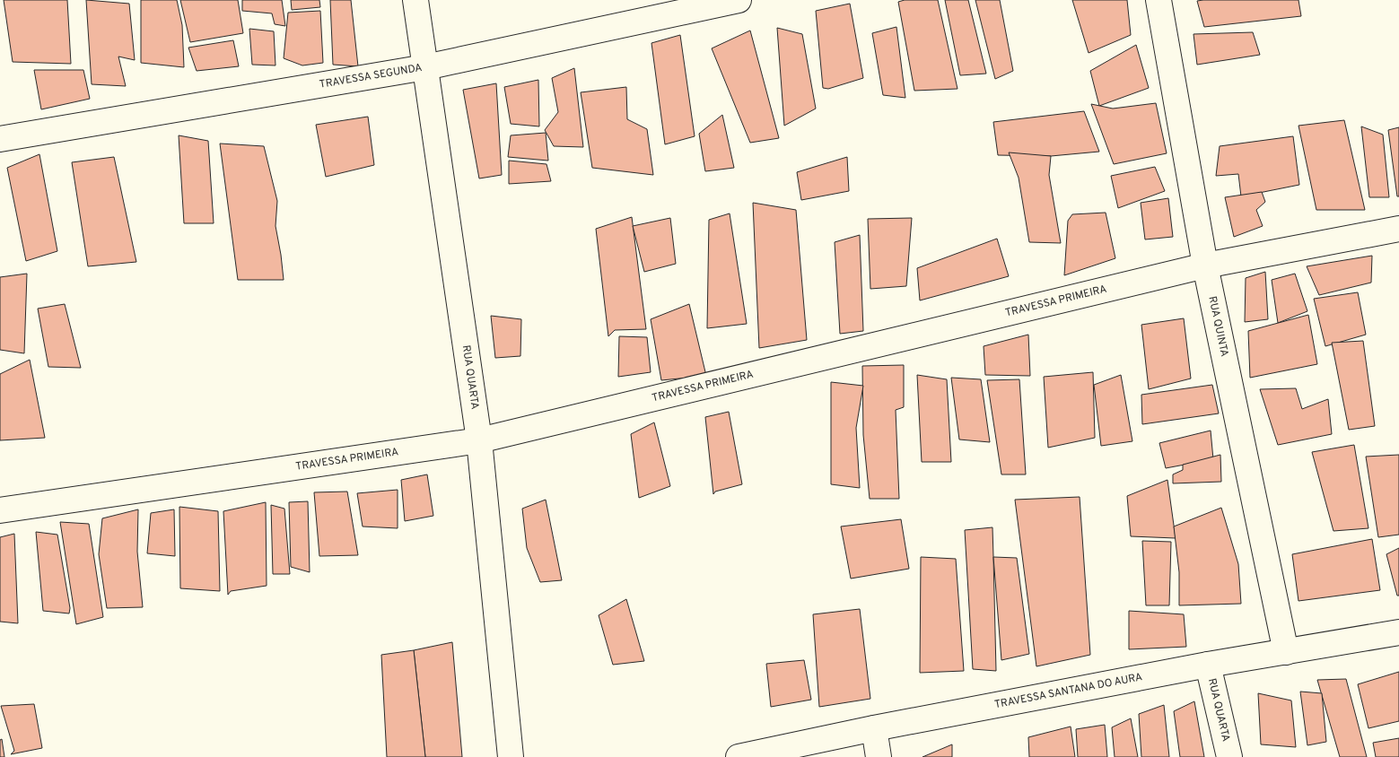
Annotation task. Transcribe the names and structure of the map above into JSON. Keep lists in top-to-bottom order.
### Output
{
  "streets": {
    "street": [
      "TRAVESSA SEGUNDA",
      "TRAVESSA PRIMEIRA",
      "RUA QUINTA",
      "RUA QUARTA",
      "TRAVESSA SANTANA DO AURA"
    ]
  },
  "crossings": [
    ["TRAVESSA SEGUNDA", "RUA QUARTA"],
    ["TRAVESSA PRIMEIRA", "RUA QUINTA"],
    ["TRAVESSA PRIMEIRA", "RUA QUARTA"],
    ["RUA QUINTA", "TRAVESSA SANTANA DO AURA"],
    ["RUA QUARTA", "TRAVESSA SANTANA DO AURA"]
  ]
}
